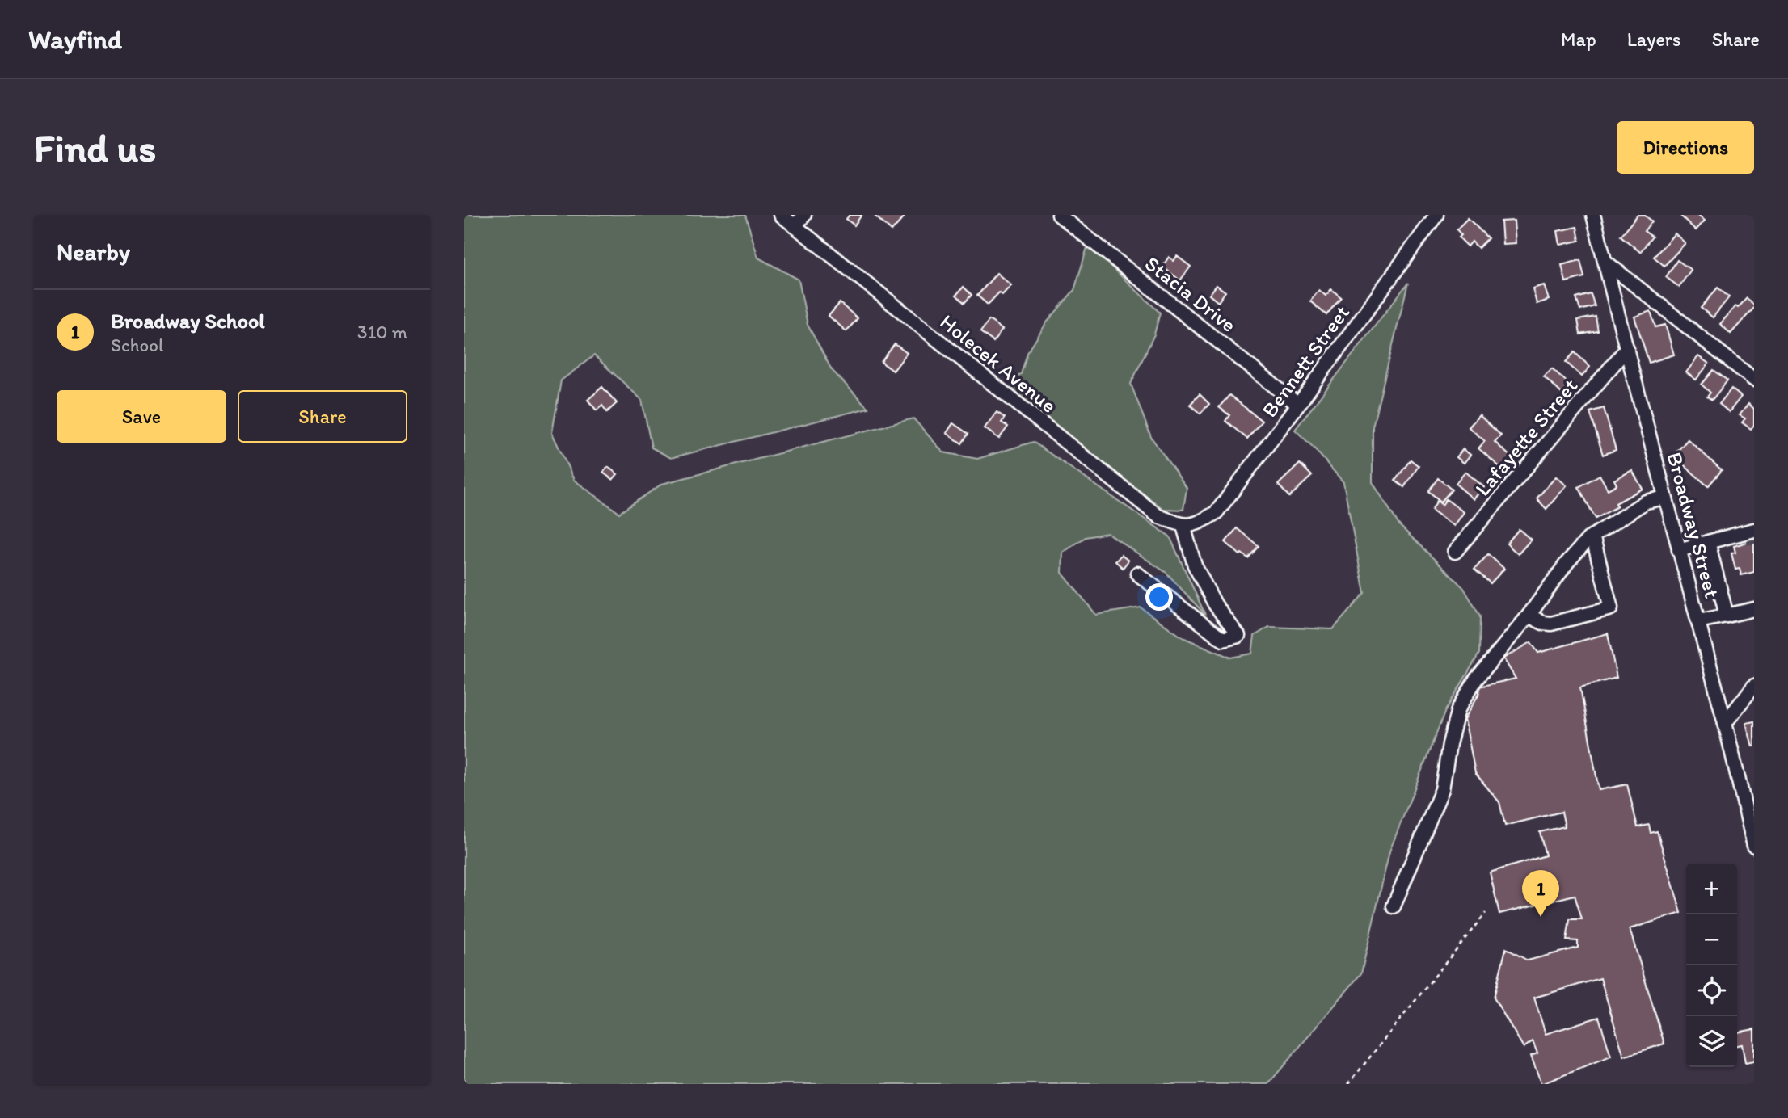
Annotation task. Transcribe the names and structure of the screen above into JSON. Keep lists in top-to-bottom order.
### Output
{
  "streets": {
    "street": [
      "Stacia Drive",
      "Bennett Street",
      "Holecek Avenue",
      "Lafayette Street",
      "Broadway Street"
    ]
  },
  "crossings": [
    ["Stacia Drive", "Bennett Street"],
    ["Bennett Street", "Holecek Avenue"],
    ["Lafayette Street", "Broadway Street"]
  ],
  "page": {
    "header": "Wayfind",
    "nav": ["Map", "Layers", "Share"],
    "buttons": [
      "Directions",
      ["Save", "Share"]
    ],
    "title": "Find us",
    "heading": "Nearby",
    "list": [
      {
        "mark": "1",
        "name": "Broadway School",
        "note": "School",
        "value": "310 m"
      }
    ],
    "map_buttons": ["+", "−"],
    "pins": "1"
  }
}
